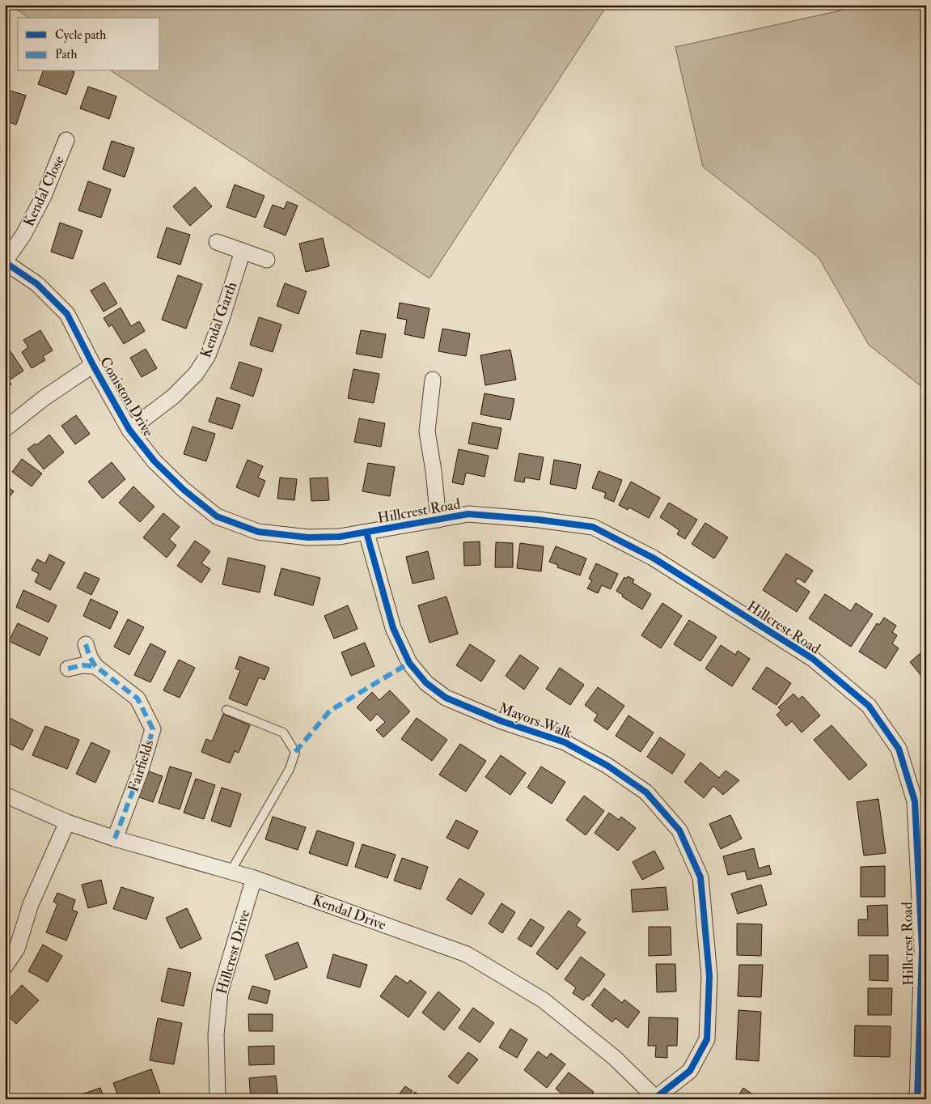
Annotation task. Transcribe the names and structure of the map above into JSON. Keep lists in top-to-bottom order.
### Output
{
  "streets": {
    "street": [
      "Kendal Close",
      "Kendal Garth",
      "Coniston Drive",
      "Hillcrest Road",
      "Mayors Walk",
      "Fairfields",
      "Kendal Drive",
      "Hillcrest Drive"
    ]
  },
  "crossings": [
    ["Kendal Close", "Coniston Drive"],
    ["Kendal Garth", "Coniston Drive"],
    ["Coniston Drive", "Hillcrest Road"],
    ["Hillcrest Road", "Mayors Walk"],
    ["Mayors Walk", "Kendal Drive"],
    ["Fairfields", "Kendal Drive"],
    ["Kendal Drive", "Hillcrest Drive"]
  ],
  "legend": ["Cycle path", "Path"]
}
